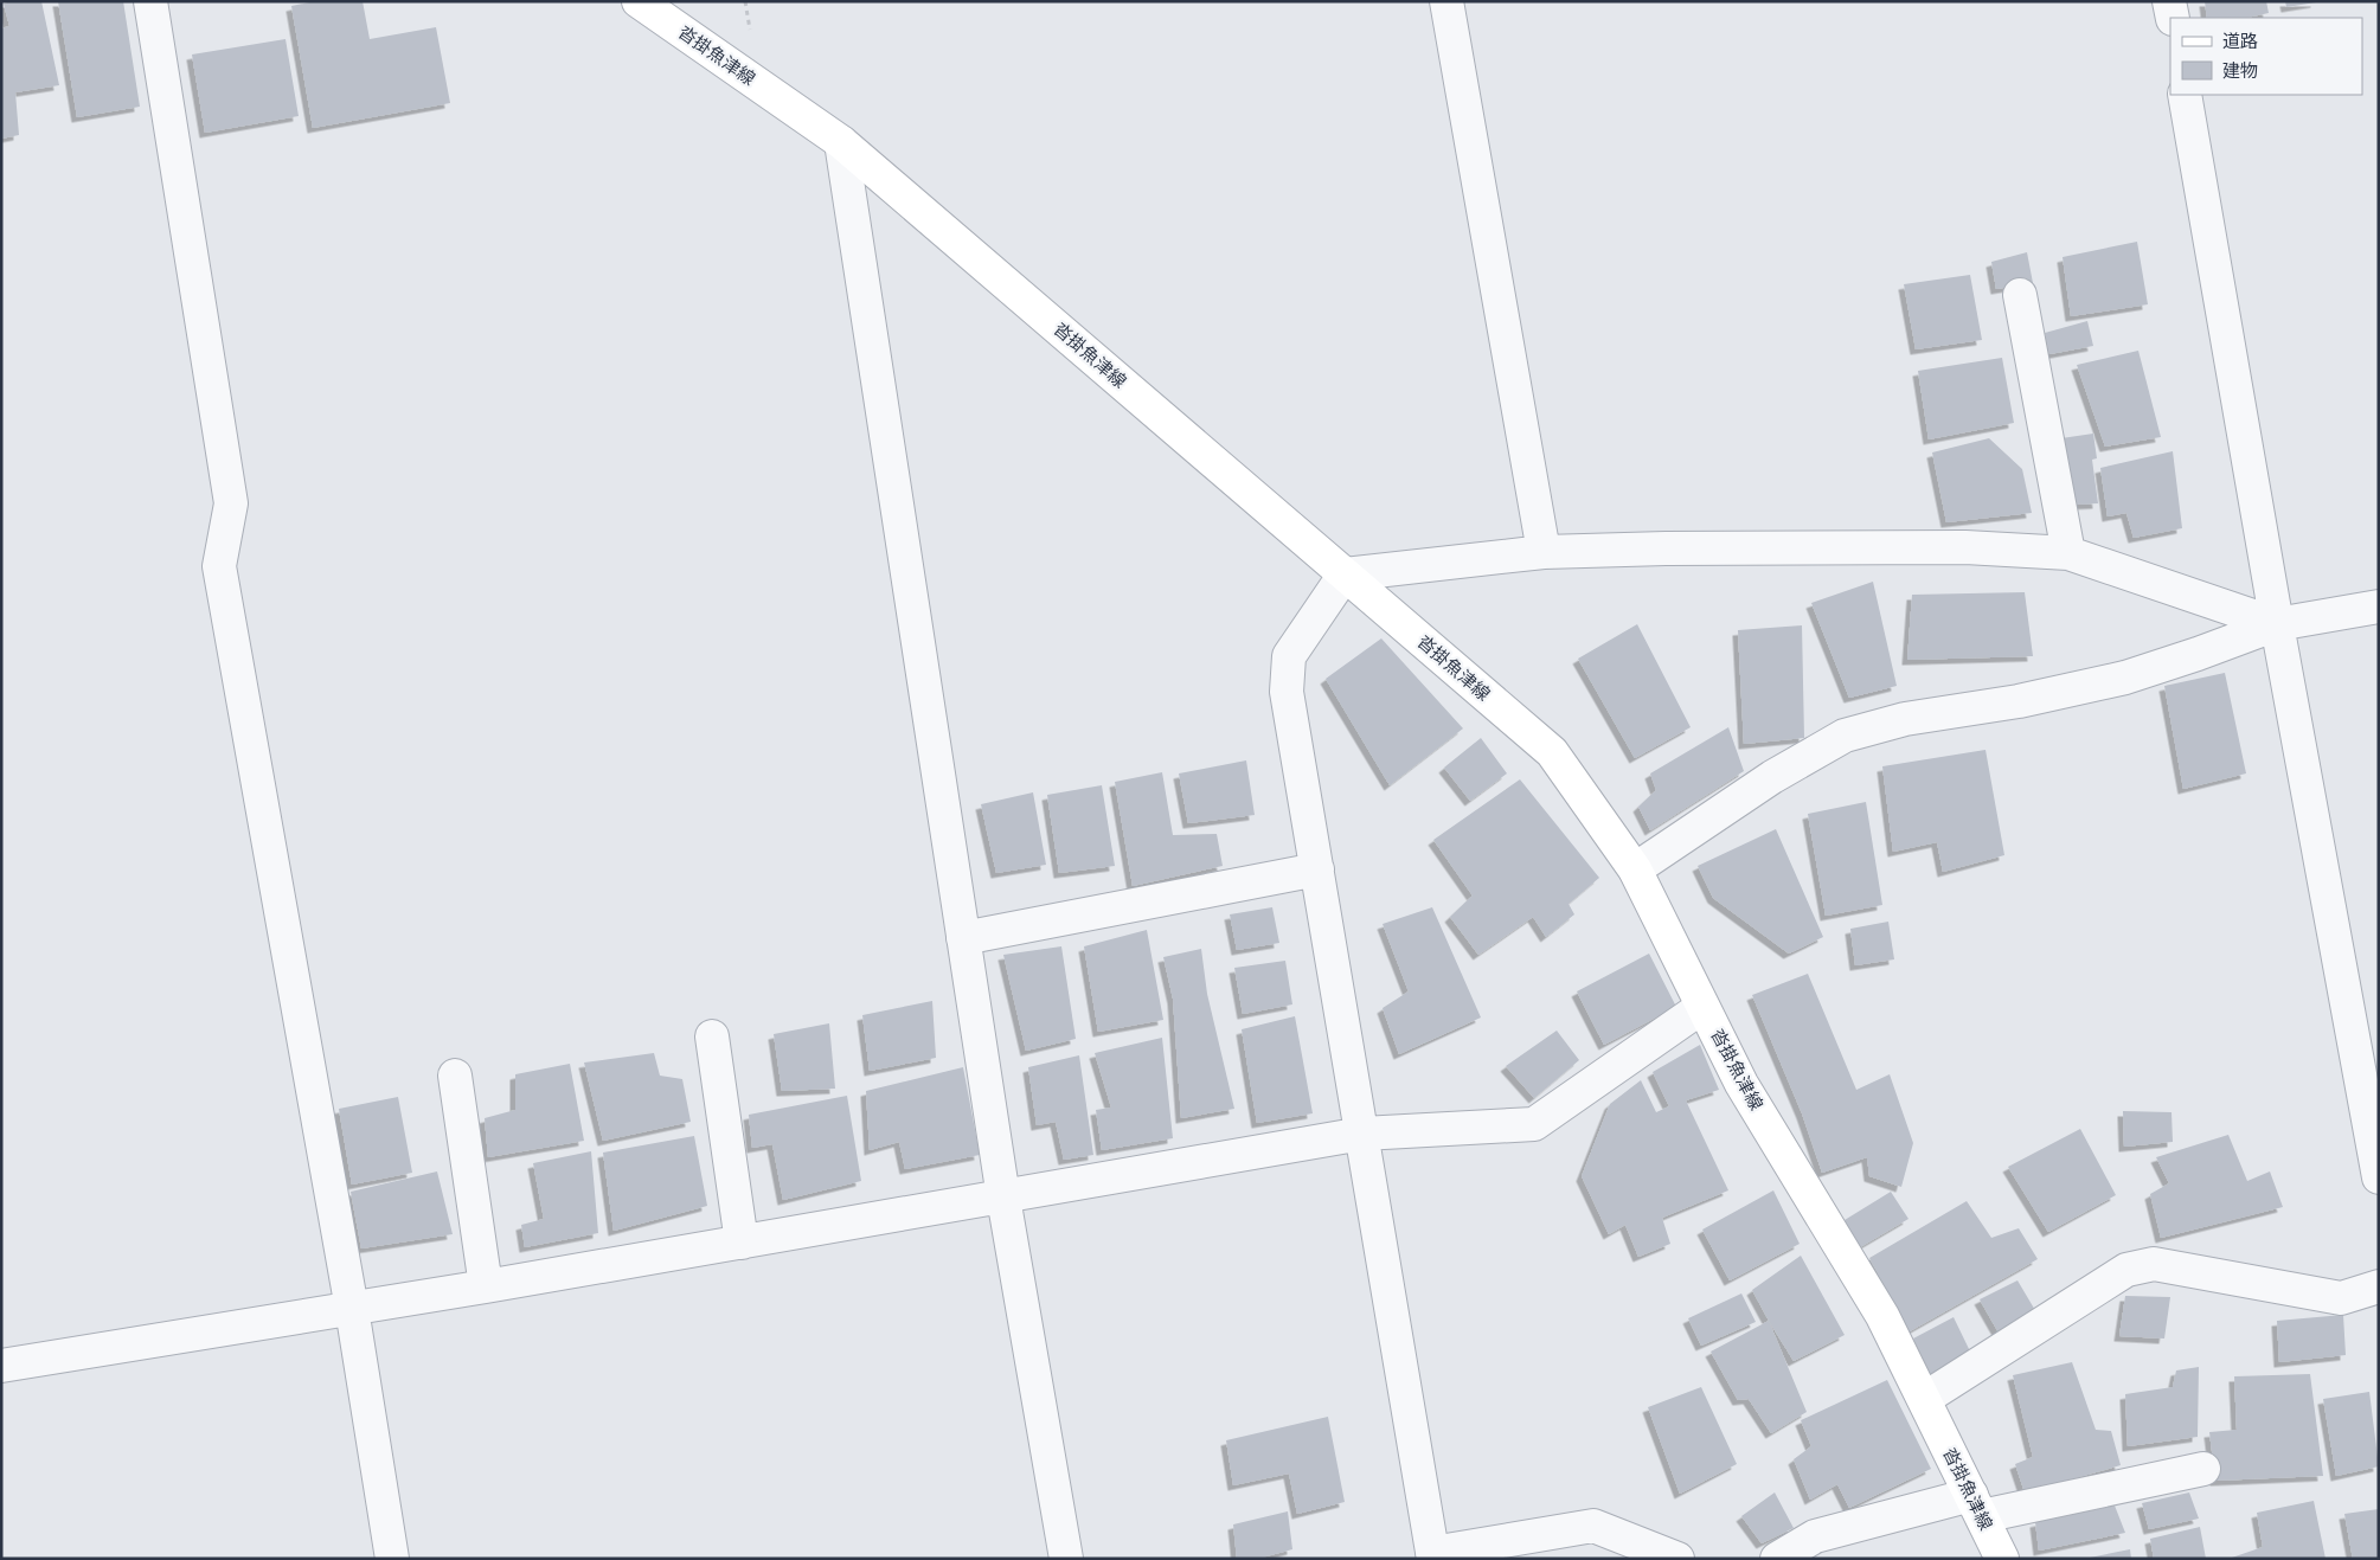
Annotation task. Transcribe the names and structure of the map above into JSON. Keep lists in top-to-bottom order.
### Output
{
  "streets": {
    "main road": ["沓掛魚津線"]
  },
  "legend": ["道路", "建物"]
}
